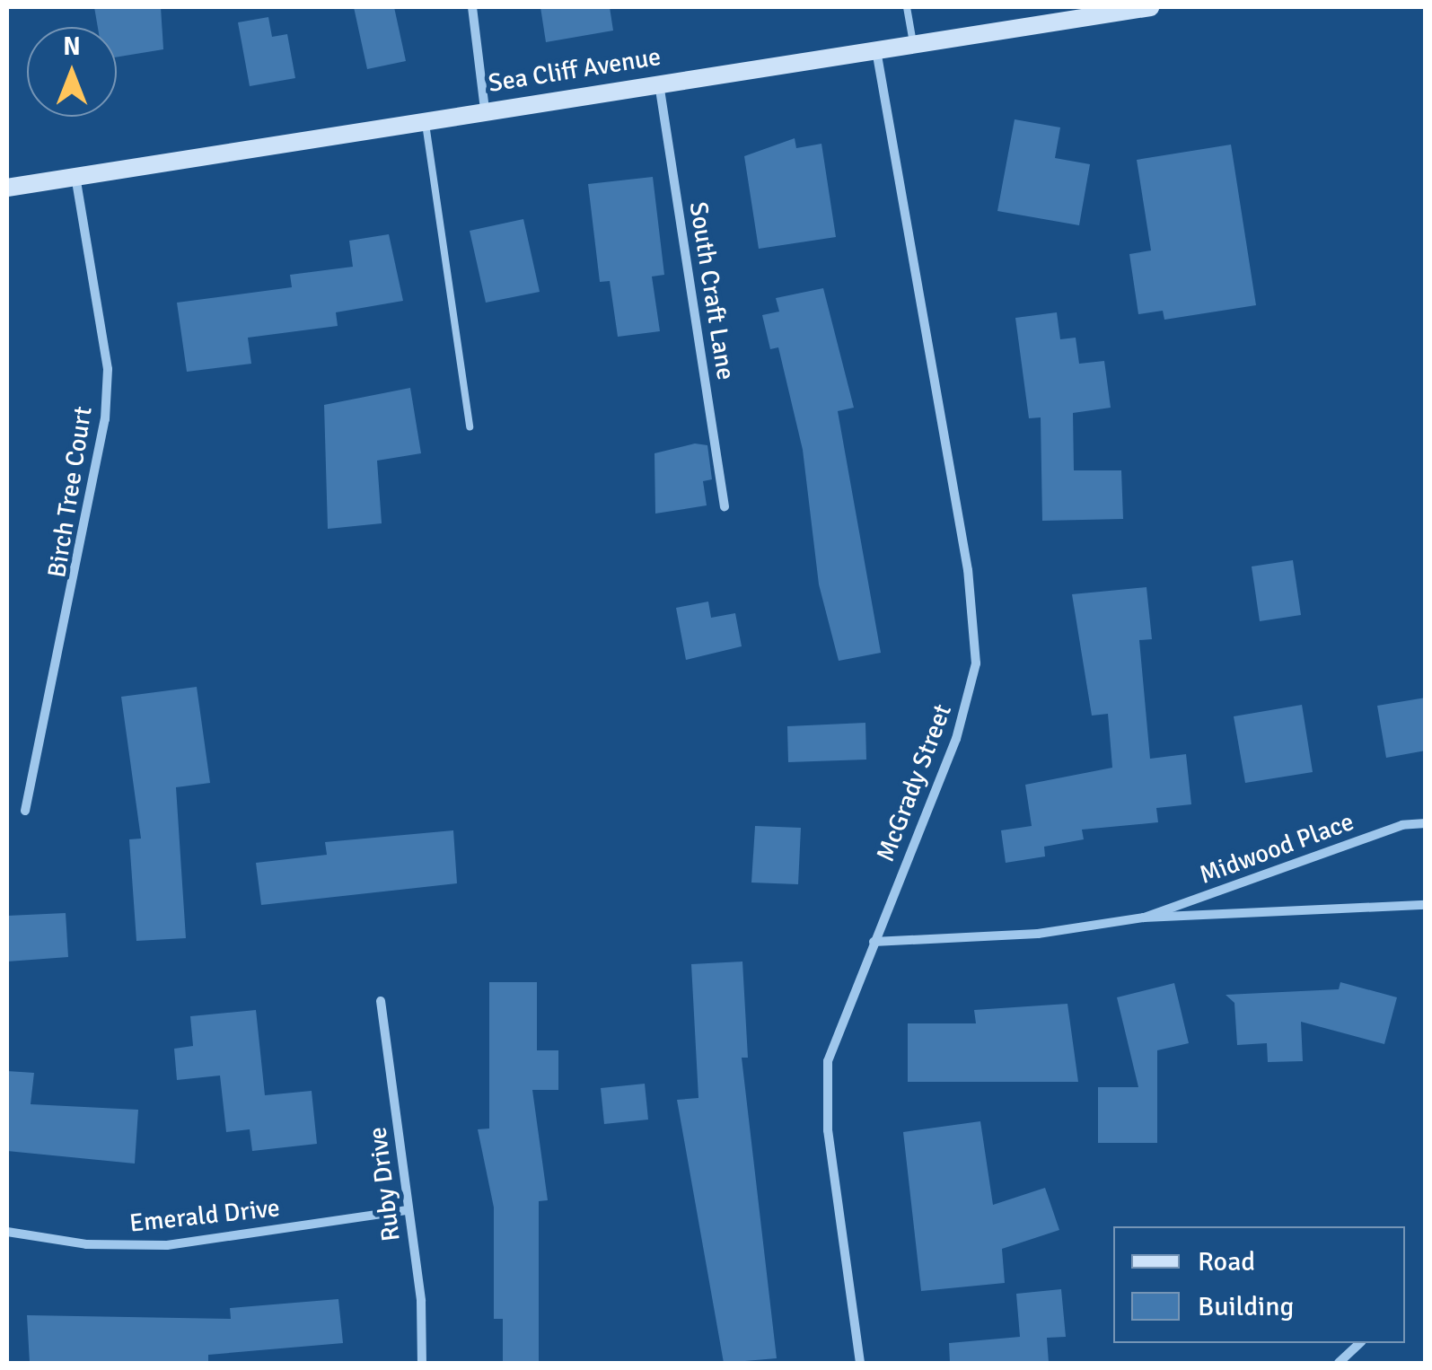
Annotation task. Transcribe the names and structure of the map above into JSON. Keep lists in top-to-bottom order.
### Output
{
  "streets": {
    "street": [
      "Sea Cliff Avenue",
      "South Craft Lane",
      "Birch Tree Court",
      "McGrady Street",
      "Midwood Place",
      "Ruby Drive",
      "Emerald Drive"
    ]
  },
  "crossings": [
    ["Sea Cliff Avenue", "South Craft Lane"],
    ["Sea Cliff Avenue", "Birch Tree Court"],
    ["Sea Cliff Avenue", "McGrady Street"],
    ["McGrady Street", "Midwood Place"],
    ["Ruby Drive", "Emerald Drive"]
  ],
  "legend": ["Road", "Building"],
  "north": "top"
}
